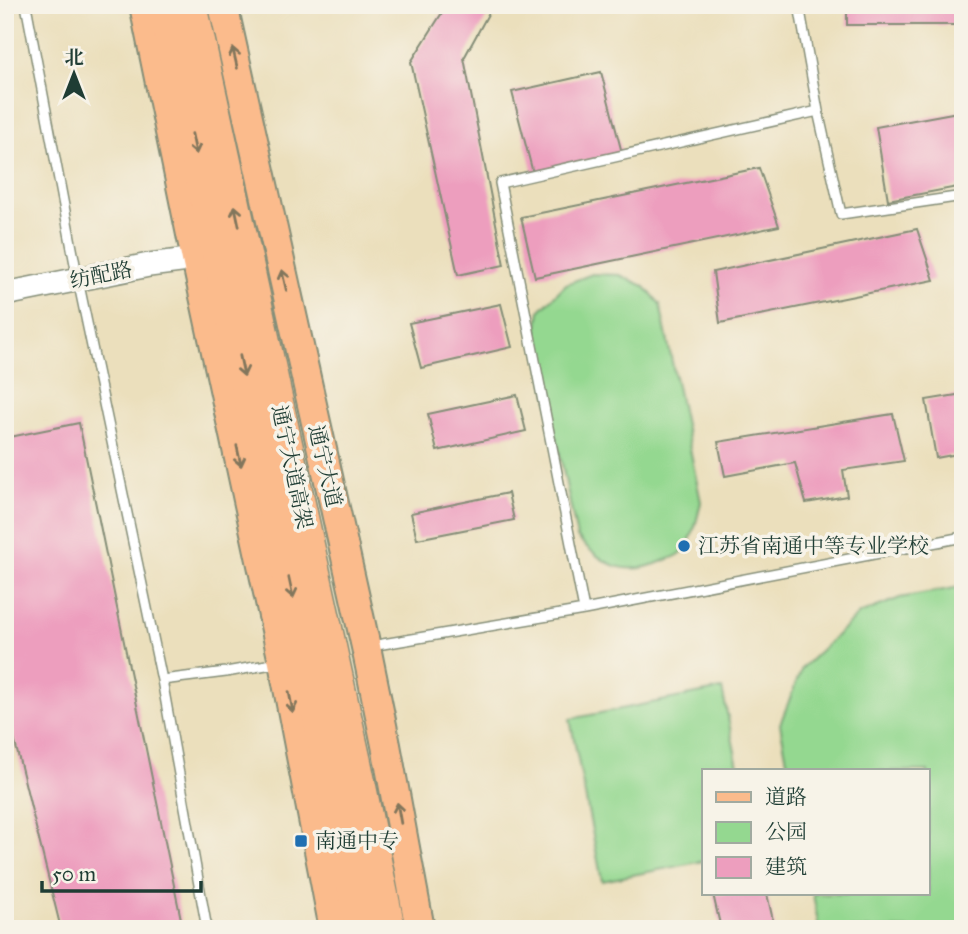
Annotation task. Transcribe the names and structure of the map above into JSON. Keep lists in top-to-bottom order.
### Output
{
  "streets": {
    "highway": ["通宁大道高架"],
    "main road": ["通宁大道"],
    "street": ["纺配路"]
  },
  "places": {
    "other": ["江苏省南通中等专业学校"],
    "transit": ["南通中专"]
  },
  "legend": ["道路", "公园", "建筑"],
  "scale_bar": "50 m",
  "north": "top"
}
